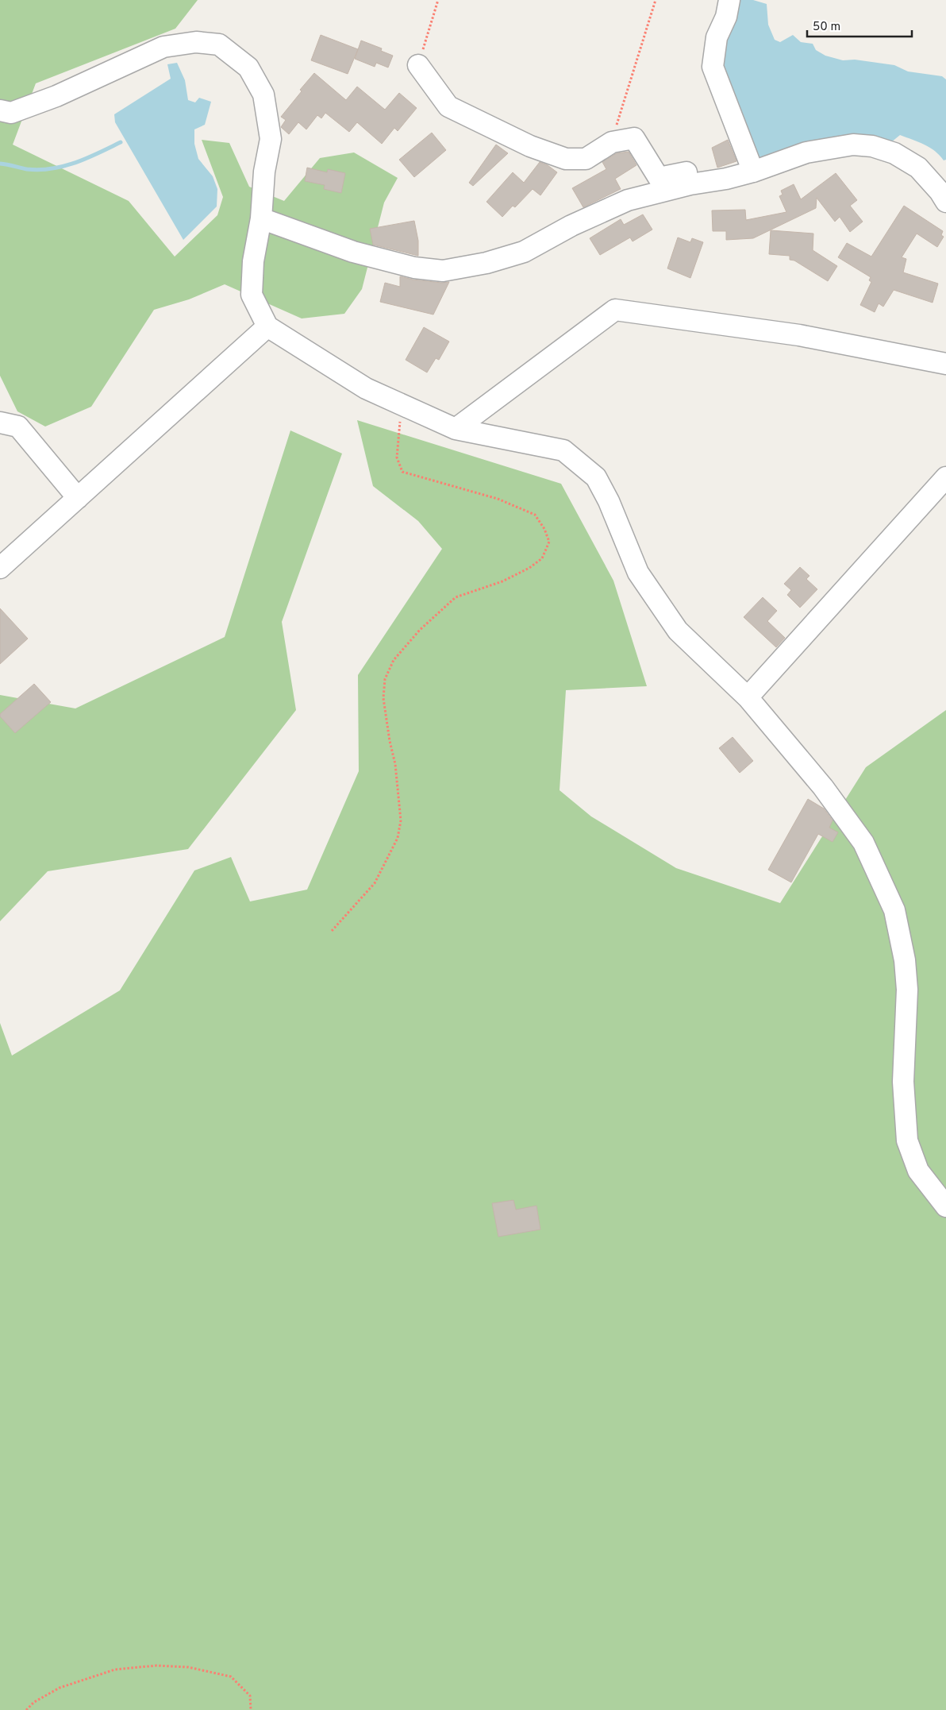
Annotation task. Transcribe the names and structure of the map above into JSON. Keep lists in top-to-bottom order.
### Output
{
  "scale_bar": "50 m"
}
